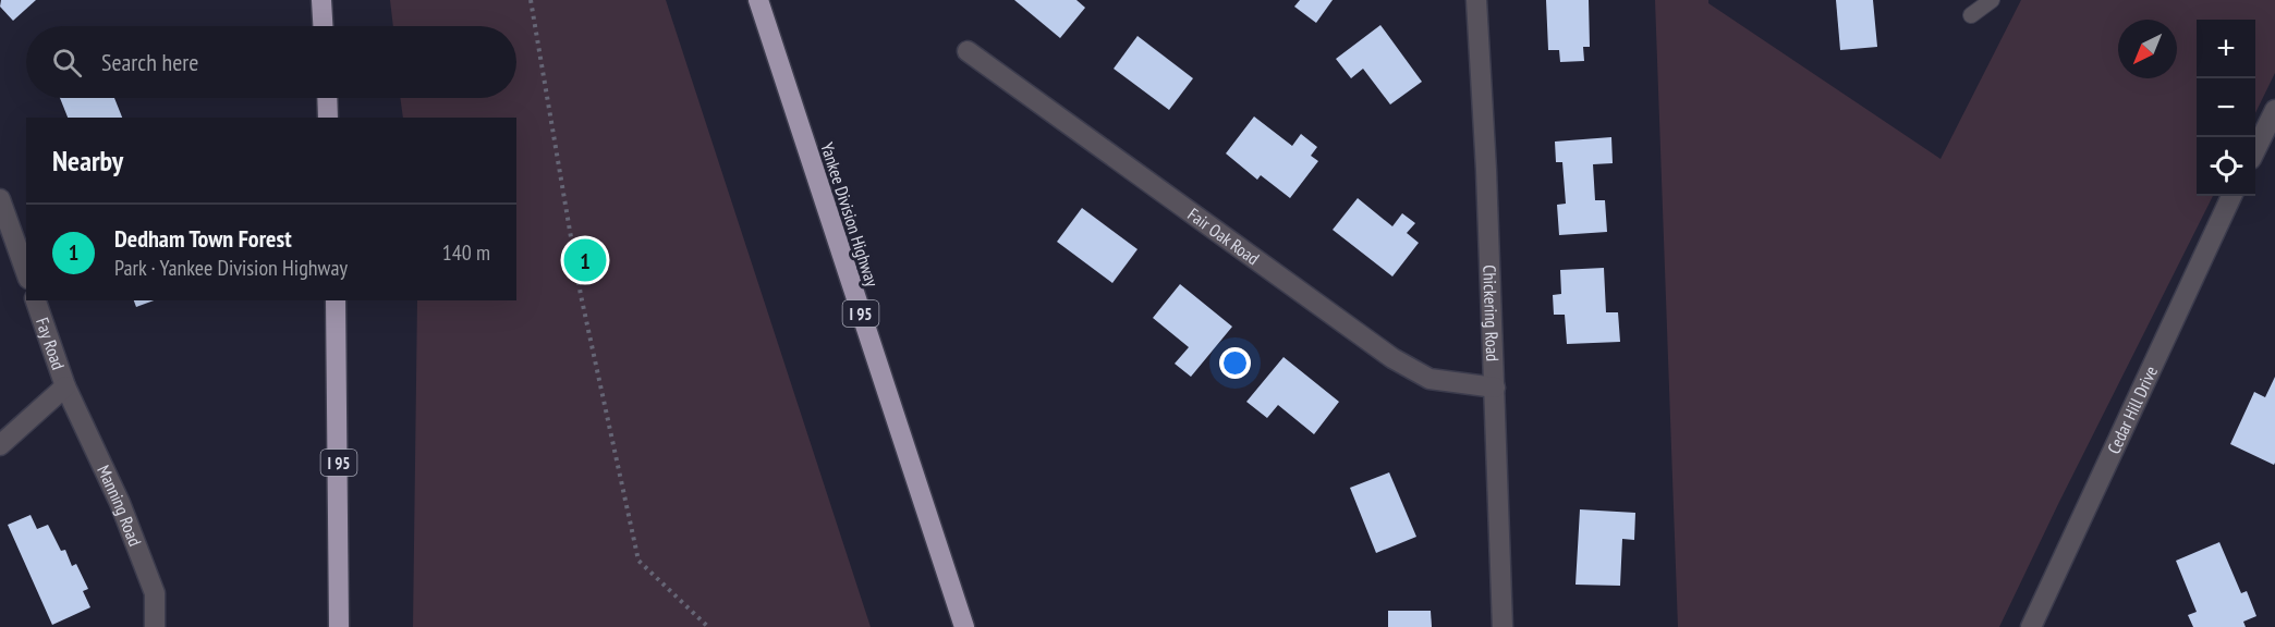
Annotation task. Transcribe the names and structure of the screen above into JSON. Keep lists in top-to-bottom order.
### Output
{
  "streets": {
    "highway": ["Yankee Division Highway", "I 95"],
    "street": [
      "Fair Oak Road",
      "Chickering Road",
      "Fay Road",
      "Cedar Hill Drive",
      "Manning Road"
    ]
  },
  "crossings": [
    ["Fair Oak Road", "Chickering Road"],
    ["Fay Road", "Manning Road"]
  ],
  "north": "bottom left",
  "page": {
    "map_buttons": ["+", "−"],
    "search": "Search here",
    "heading": "Nearby",
    "list": [
      {
        "mark": "1",
        "name": "Dedham Town Forest",
        "note": "Park · Yankee Division Highway",
        "value": "140 m"
      }
    ],
    "pins": "1"
  }
}
